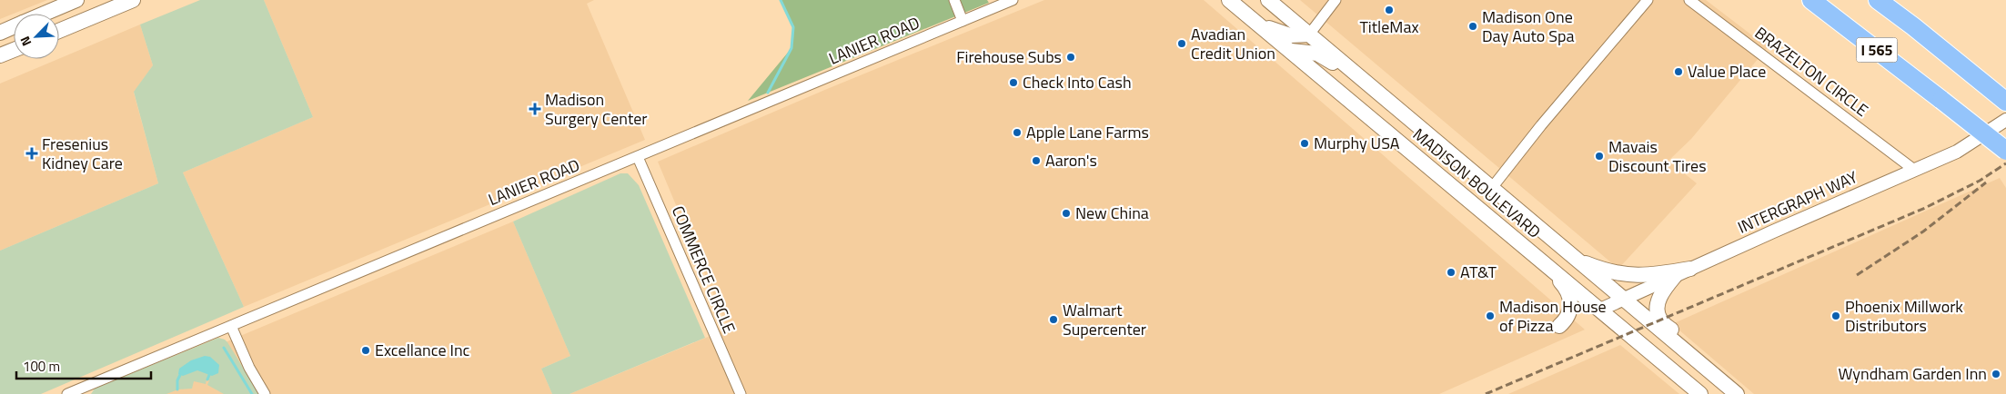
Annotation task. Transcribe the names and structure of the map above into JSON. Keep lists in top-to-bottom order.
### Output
{
  "streets": {
    "highway": ["I 565"],
    "main road": ["MADISON BOULEVARD"],
    "street": [
      "LANIER ROAD",
      "BRAZELTON CIRCLE",
      "INTERGRAPH WAY",
      "COMMERCE CIRCLE"
    ]
  },
  "crossings": [
    ["LANIER ROAD", "COMMERCE CIRCLE"],
    ["BRAZELTON CIRCLE", "INTERGRAPH WAY"],
    ["MADISON BOULEVARD", "INTERGRAPH WAY"]
  ],
  "places": {
    "other": [
      "TitleMax",
      "Madison One Day Auto Spa",
      "Avadian Credit Union",
      "Firehouse Subs",
      "Value Place",
      "Check Into Cash",
      "Apple Lane Farms",
      "Murphy USA",
      "Mavais Discount Tires",
      "Aaron's",
      "New China",
      "AT&T",
      "Madison House of Pizza",
      "Phoenix Millwork Distributors",
      "Walmart Supercenter",
      "Excellance Inc",
      "Wyndham Garden Inn"
    ],
    "health": ["Madison Surgery Center", "Fresenius Kidney Care"]
  },
  "scale_bar": "100 m",
  "north": "bottom left"
}
